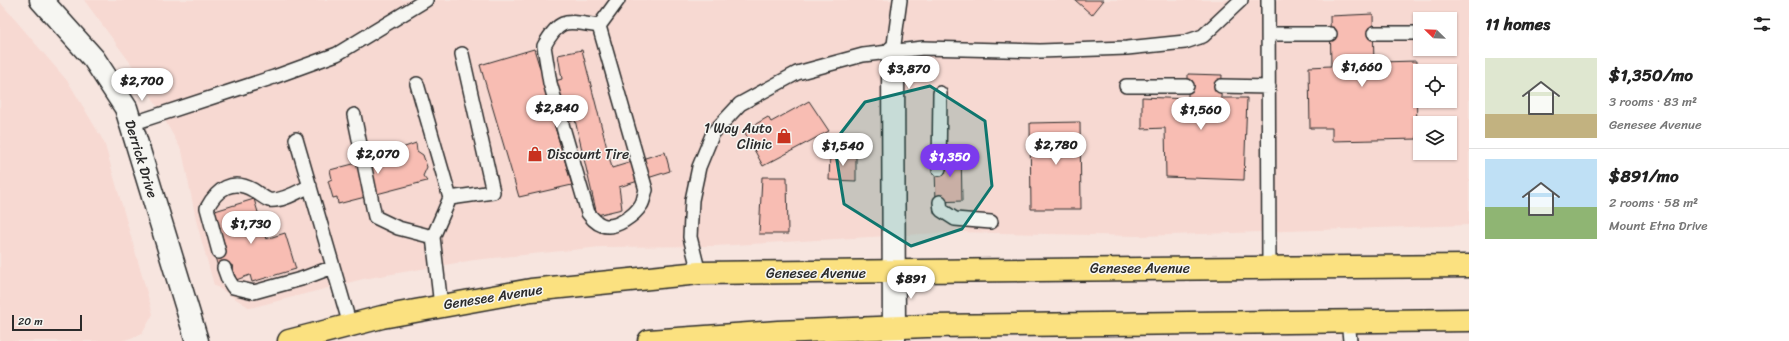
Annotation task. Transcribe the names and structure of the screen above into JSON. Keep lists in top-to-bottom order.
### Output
{
  "streets": {
    "main road": ["Genesee Avenue"],
    "street": ["Derrick Drive"]
  },
  "places": {
    "shop": ["1 Way Auto Clinic", "Discount Tire"]
  },
  "scale_bar": "20 m",
  "north": "top left",
  "page": {
    "heading": "11 homes",
    "list": [
      {
        "name": "$1,350/mo",
        "note": "3 rooms · 83 m² · Genesee Avenue"
      },
      {
        "name": "$891/mo",
        "note": "2 rooms · 58 m² · Mount Etna Drive"
      }
    ],
    "price": [
      "$1,660",
      "$3,870",
      "$2,700",
      "$2,840",
      "$1,560",
      "$2,780",
      "$1,540",
      "$2,070",
      "$1,350",
      "$1,730",
      "$891"
    ],
    "scale": "20 m"
  }
}
